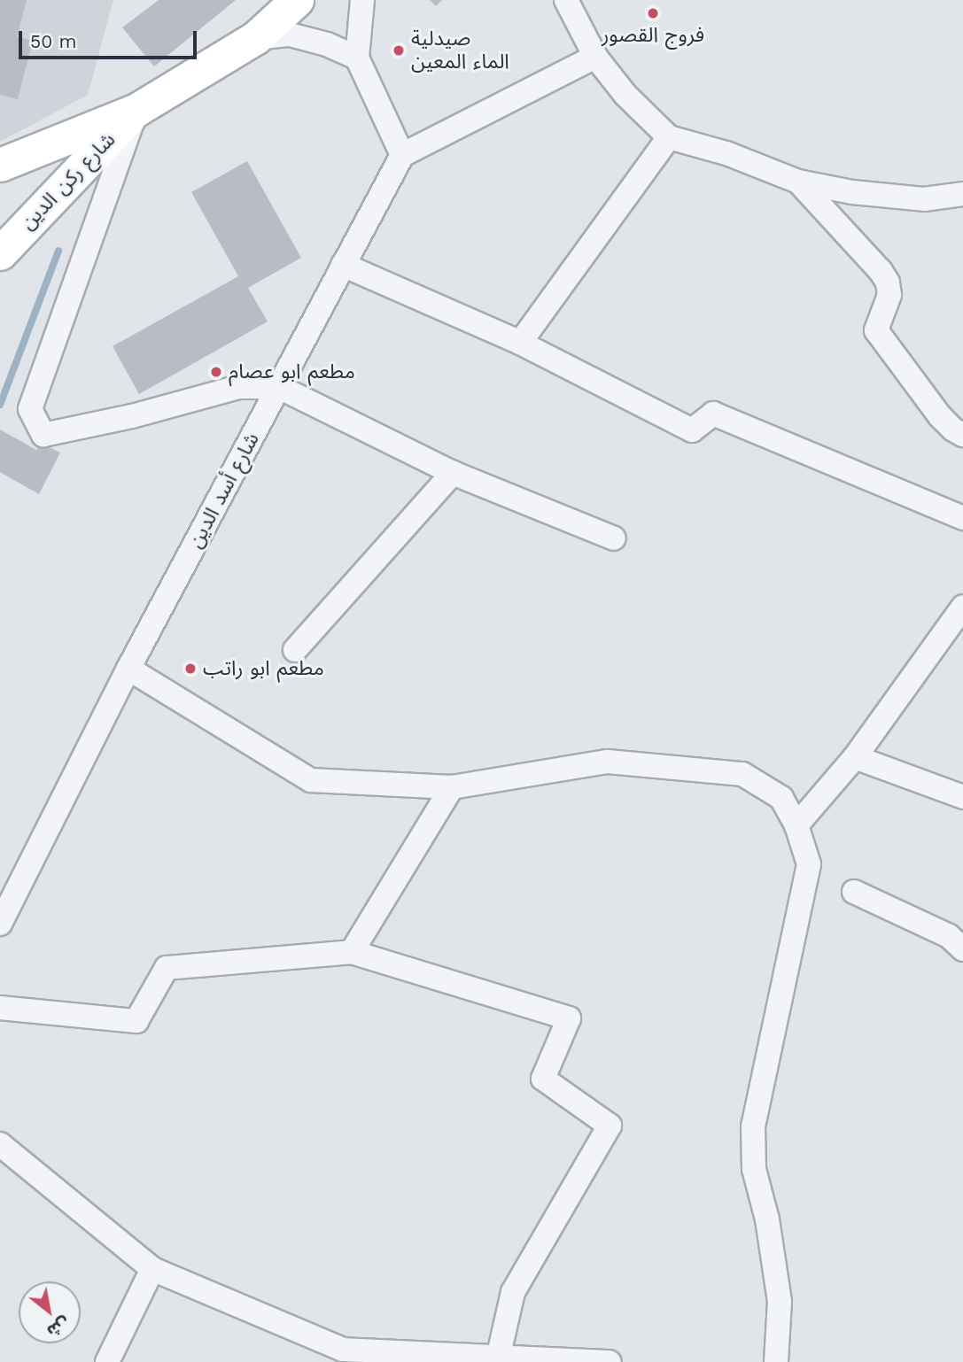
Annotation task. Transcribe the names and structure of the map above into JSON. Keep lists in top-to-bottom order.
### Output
{
  "streets": {
    "main road": ["شارع ركن الدين"],
    "street": ["شارع أسد الدين"]
  },
  "places": [
    "فروج القصور",
    "صيدلية الماء المعين",
    "مطعم ابو عصام",
    "مطعم ابو راتب"
  ],
  "scale_bar": "50 m",
  "north": "bottom right"
}
